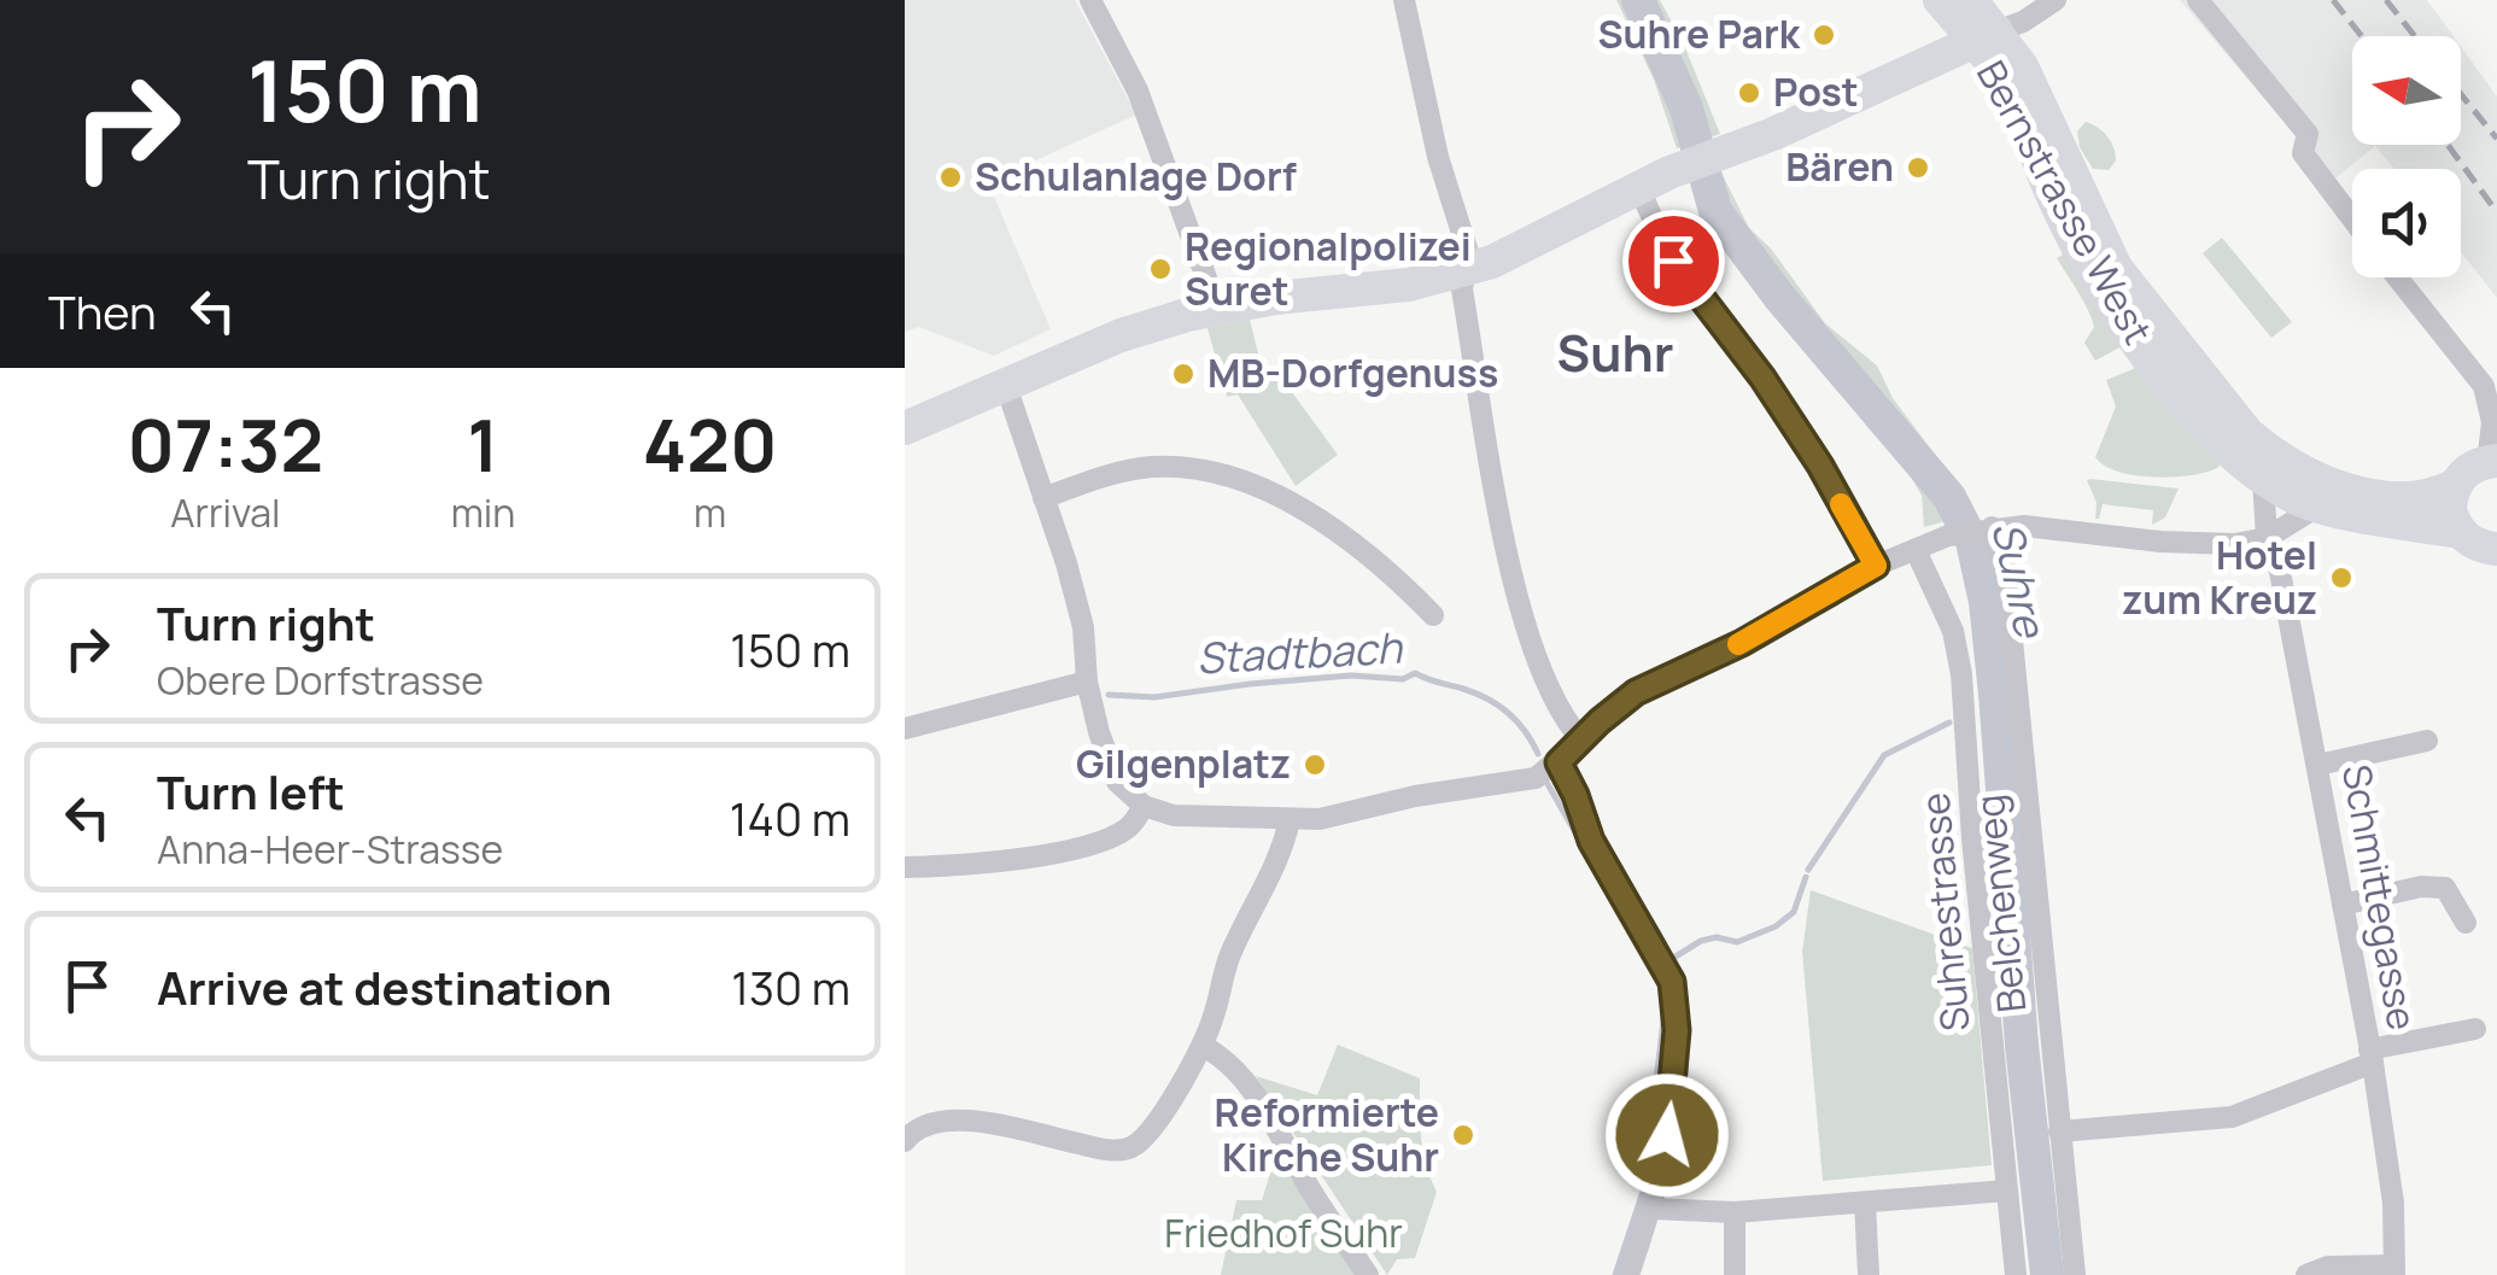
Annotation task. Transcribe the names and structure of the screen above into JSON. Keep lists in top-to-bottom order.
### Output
{
  "streets": {
    "main road": ["Bernstrasse West"],
    "street": ["Schmittegasse", "Belchenweg", "Suhrestrasse"]
  },
  "crossings": [
    ["Bernstrasse West", "Schmittegasse"]
  ],
  "districts": ["Suhr"],
  "water": ["Suhre", "Stadtbach"],
  "parks": ["Friedhof Suhr"],
  "places": [
    "Suhre Park",
    "Post",
    "Bären",
    "Schulanlage Dorf",
    "Regionalpolizei Suret",
    "MB-Dorfgenuss",
    "Hotel zum Kreuz",
    "Gilgenplatz",
    "Reformierte Kirche Suhr"
  ],
  "north": "left",
  "page": {
    "turn": ["150 m", "Turn right"],
    "then": "Then",
    "eta": [
      "07:32",
      "Arrival",
      "1",
      "min",
      "420",
      "m"
    ],
    "list": [
      {
        "name": "Turn right",
        "note": "Obere Dorfstrasse",
        "value": "150 m"
      },
      {
        "name": "Turn left",
        "note": "Anna-Heer-Strasse",
        "value": "140 m"
      },
      {
        "name": "Arrive at destination",
        "value": "130 m"
      }
    ]
  }
}
